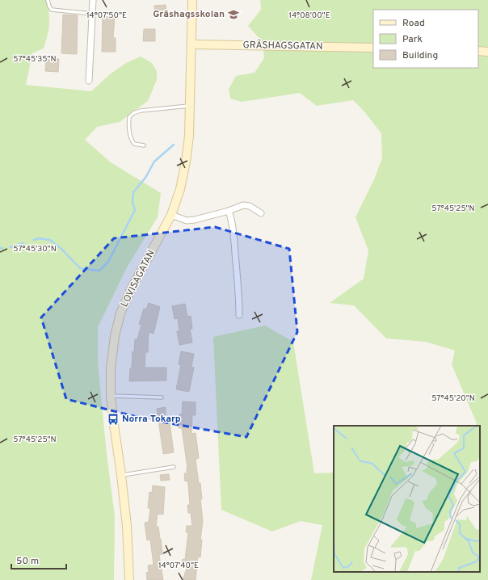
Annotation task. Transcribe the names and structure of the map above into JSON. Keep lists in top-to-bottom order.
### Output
{
  "streets": {
    "street": ["GRÄSHAGSGATAN", "LOVISAGATAN"]
  },
  "crossings": [
    ["GRÄSHAGSGATAN", "LOVISAGATAN"]
  ],
  "places": {
    "school or university": ["Gräshagsskolan"],
    "bus stop": ["Norra Tokarp"]
  },
  "legend": ["Road", "Park", "Building"],
  "scale_bar": "50 m",
  "coordinates": [
    "14°07'50\"E",
    "14°08'00\"E",
    "57°45'35\"N",
    "57°45'25\"N",
    "57°45'30\"N",
    "57°45'20\"N",
    "14°07'40\"E"
  ]
}
